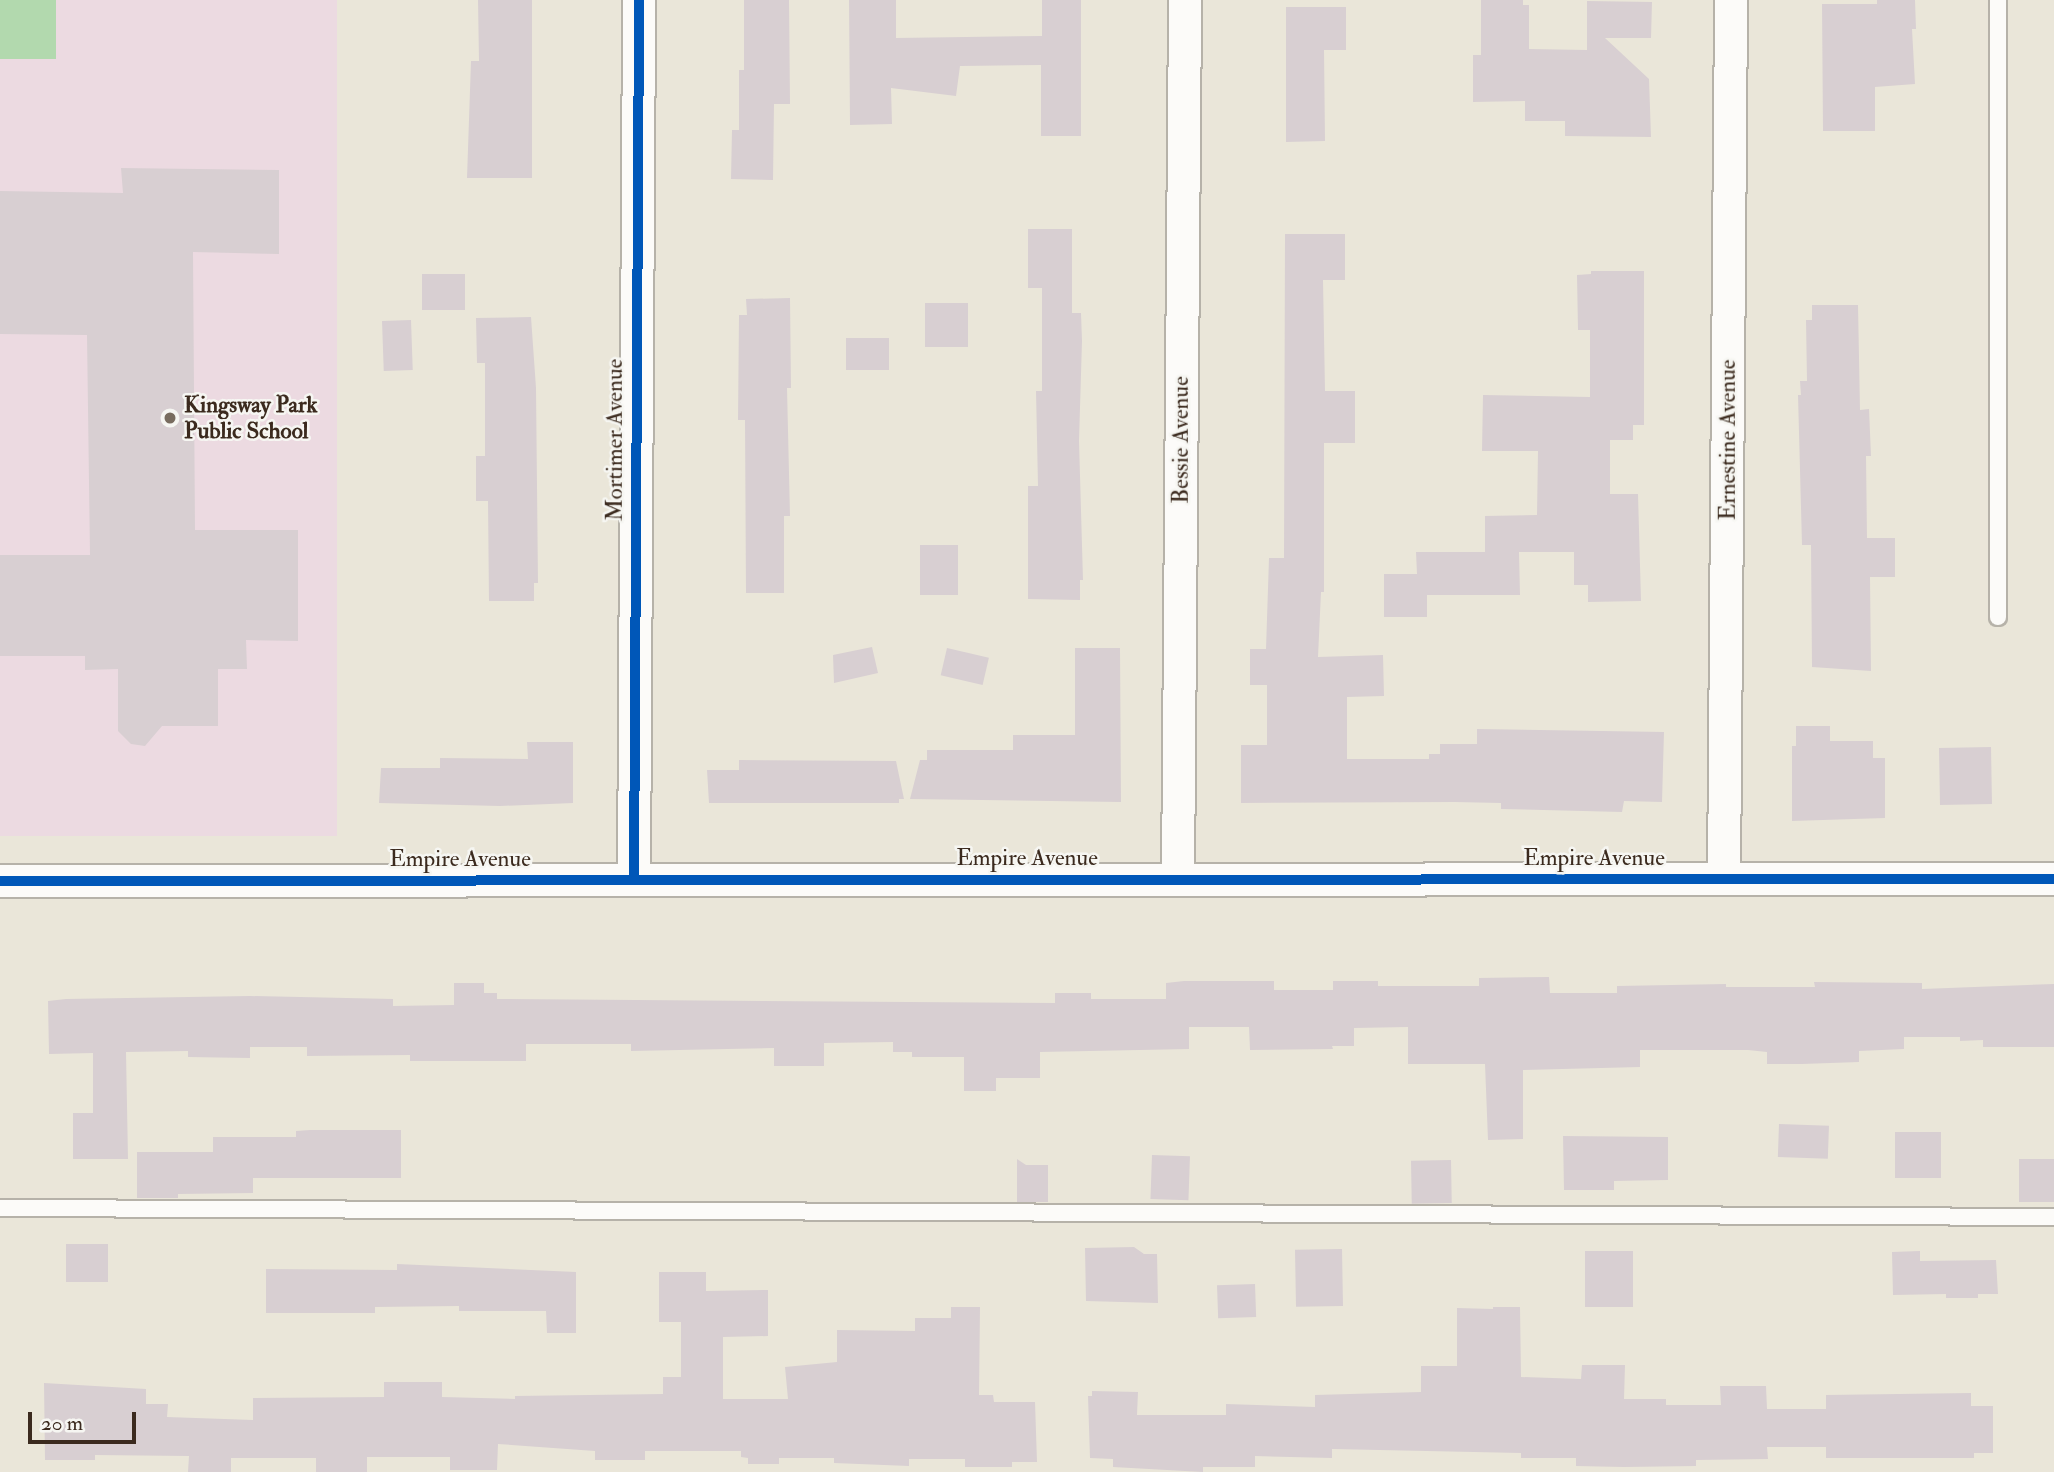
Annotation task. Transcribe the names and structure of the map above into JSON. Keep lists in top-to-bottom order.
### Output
{
  "streets": {
    "street": [
      "Mortimer Avenue",
      "Bessie Avenue",
      "Ernestine Avenue",
      "Empire Avenue"
    ]
  },
  "crossings": [
    ["Mortimer Avenue", "Empire Avenue"],
    ["Bessie Avenue", "Empire Avenue"],
    ["Ernestine Avenue", "Empire Avenue"]
  ],
  "places": ["Kingsway Park Public School"],
  "scale_bar": "20 m"
}
